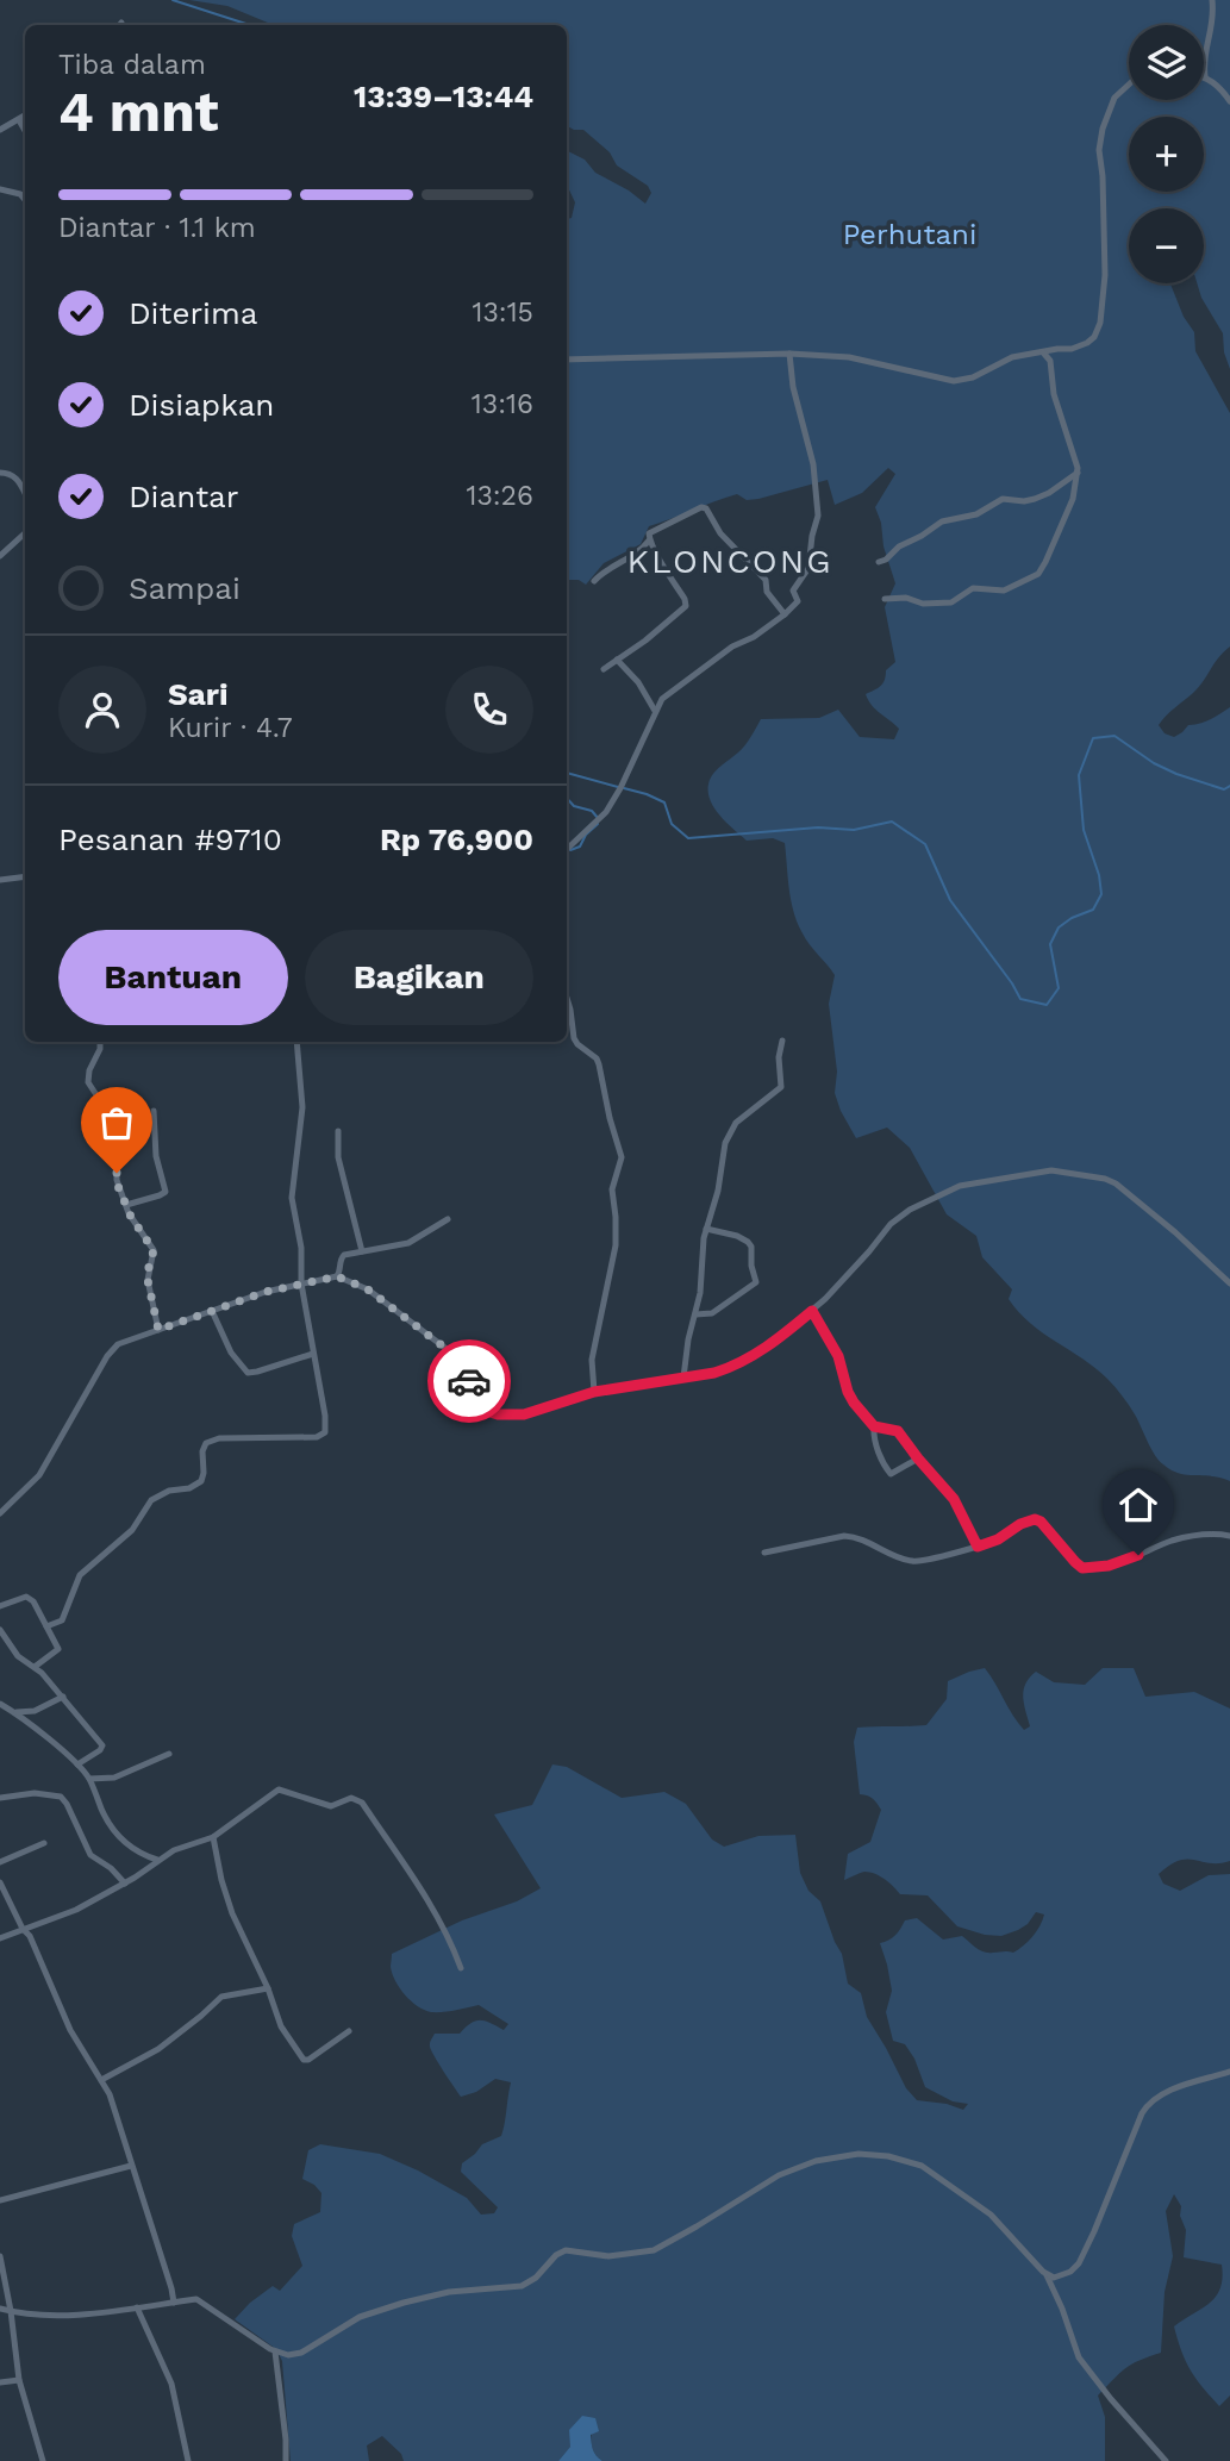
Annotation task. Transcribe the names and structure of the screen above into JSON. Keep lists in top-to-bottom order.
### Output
{
  "districts": ["KLONCONG"],
  "parks": ["Perhutani"],
  "page": {
    "map_buttons": ["+", "−"],
    "heading": ["4 mnt", "Tiba dalam", "13:39–13:44"],
    "panel": [
      "Sari",
      "Kurir · 4.7",
      "Pesanan #9710",
      "Rp 76,900"
    ],
    "bar": "Diantar · 1.1 km",
    "list": [
      ["Diterima", "13:15"],
      ["Disiapkan", "13:16"],
      ["Diantar", "13:26"],
      "Sampai"
    ],
    "buttons": ["Bantuan", "Bagikan"]
  }
}
